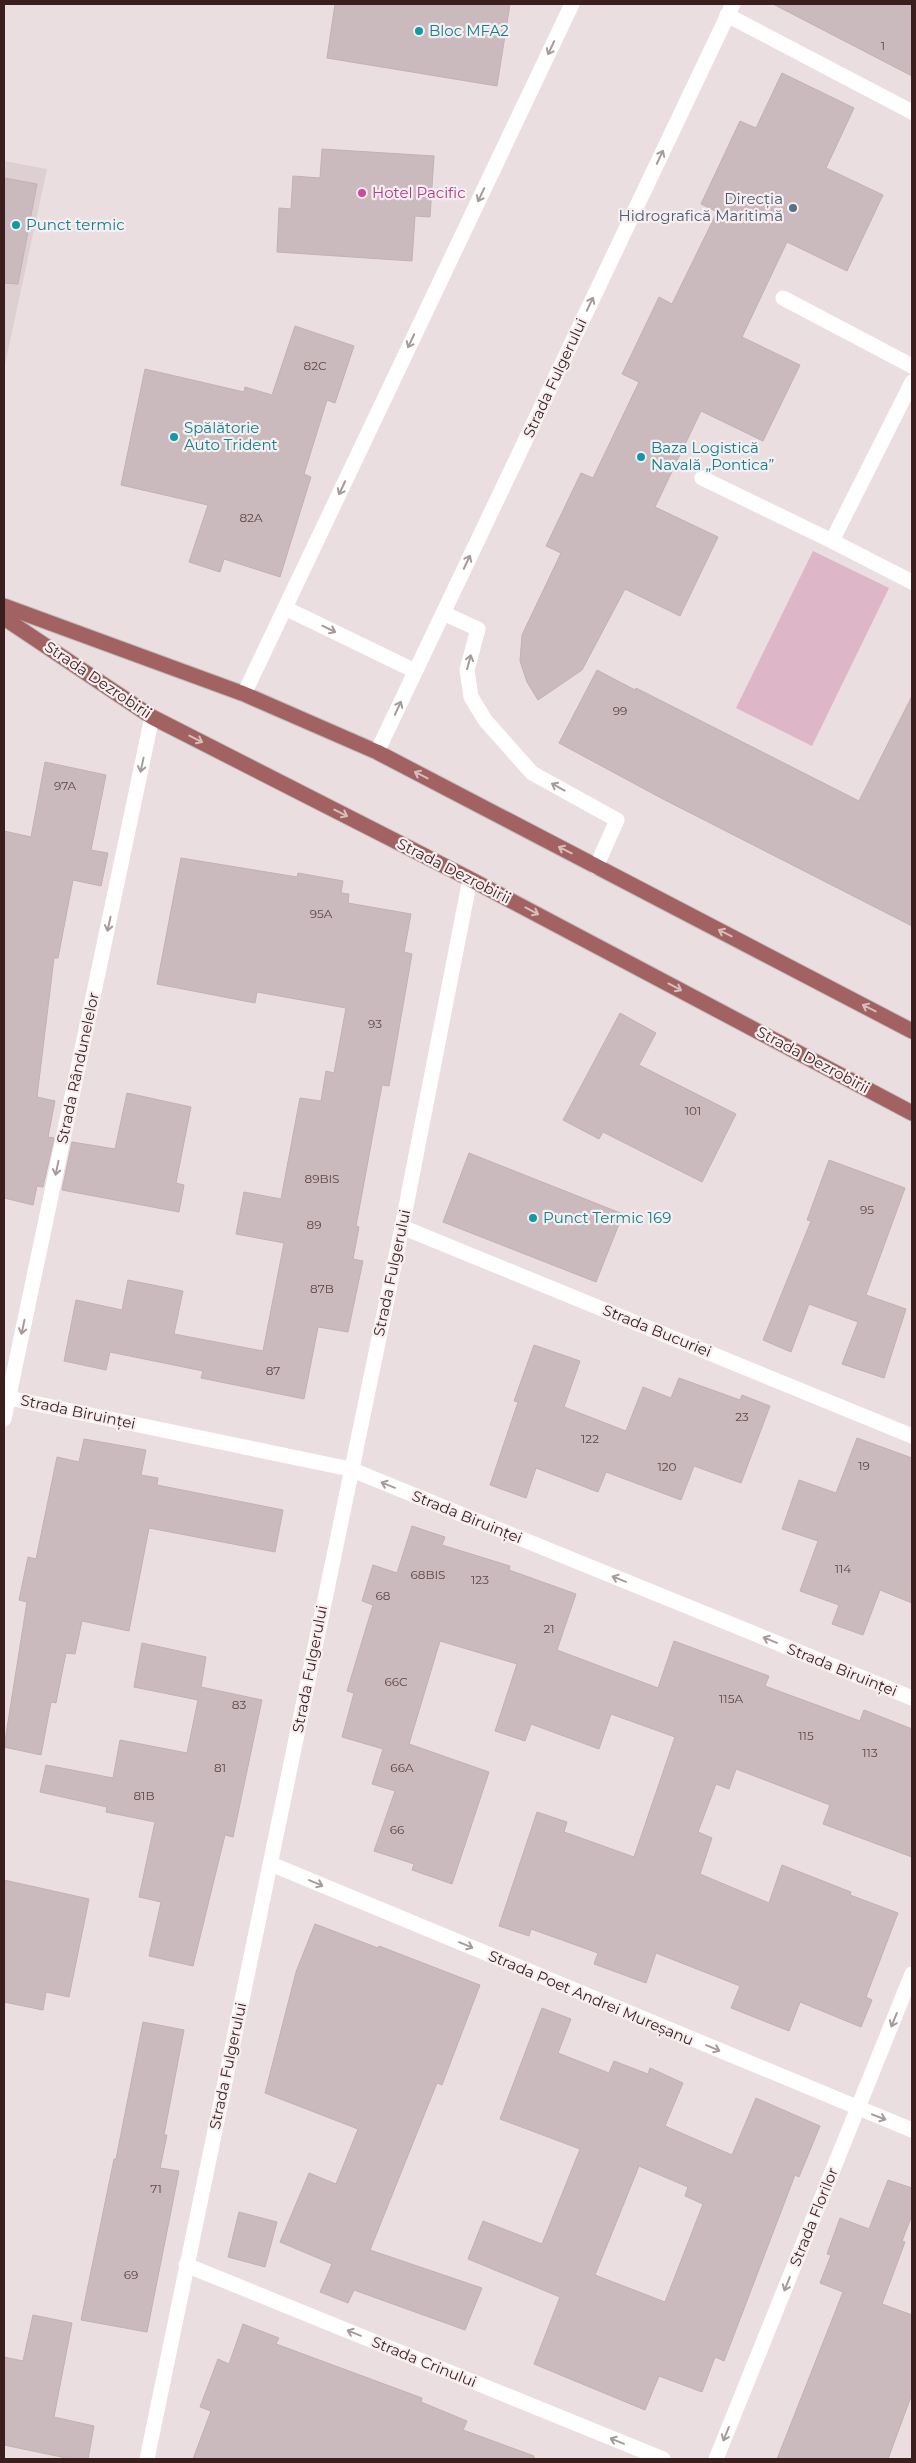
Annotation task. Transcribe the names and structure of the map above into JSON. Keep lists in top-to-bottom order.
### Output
{
  "streets": {
    "main road": ["Strada Dezrobirii"],
    "street": [
      "Strada Fulgerului",
      "Strada Rândunelelor",
      "Strada Bucuriei",
      "Strada Biruinței",
      "Strada Poet Andrei Mureșanu",
      "Strada Florilor",
      "Strada Crinului"
    ]
  },
  "crossings": [
    ["Strada Fulgerului", "Strada Dezrobirii"],
    ["Strada Fulgerului", "Strada Bucuriei"],
    ["Strada Fulgerului", "Strada Biruinței"],
    ["Strada Fulgerului", "Strada Poet Andrei Mureșanu"],
    ["Strada Fulgerului", "Strada Crinului"],
    ["Strada Dezrobirii", "Strada Rândunelelor"],
    ["Strada Rândunelelor", "Strada Biruinței"],
    ["Strada Poet Andrei Mureșanu", "Strada Florilor"]
  ],
  "one_way": [
    "Strada Rândunelelor",
    "Strada Biruinței",
    "Strada Poet Andrei Mureșanu",
    "Strada Florilor",
    "Strada Crinului"
  ],
  "places": [
    "Bloc MFA2",
    "Hotel Pacific",
    "Direcția Hidrografică Maritimă",
    "Punct termic",
    "Spălătorie Auto Trident",
    "Baza Logistică Navală „Pontica”",
    "Punct Termic 169"
  ],
  "house_numbers": [
    "1",
    "82C",
    "82A",
    "99",
    "97A",
    "95A",
    "93",
    "101",
    "89BIS",
    "95",
    "89",
    "87B",
    "87",
    "23",
    "122",
    "19",
    "120",
    "114",
    "68BIS",
    "123",
    "68",
    "21",
    "66C",
    "115A",
    "83",
    "115",
    "113",
    "81",
    "66A",
    "81B",
    "66",
    "71",
    "69"
  ]
}
